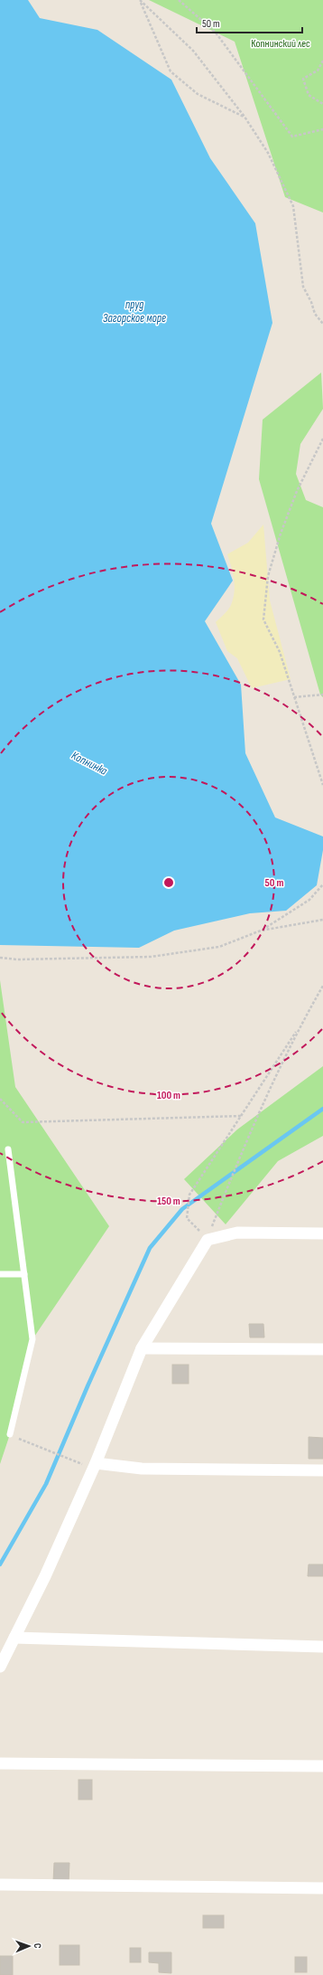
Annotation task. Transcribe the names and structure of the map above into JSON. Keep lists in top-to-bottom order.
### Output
{
  "water": ["пруд Загорское море", "Копнинка"],
  "parks": ["Копнинский лес"],
  "scale_bar": "50 m",
  "north": "right",
  "rings": ["50 m", "100 m", "150 m"]
}
